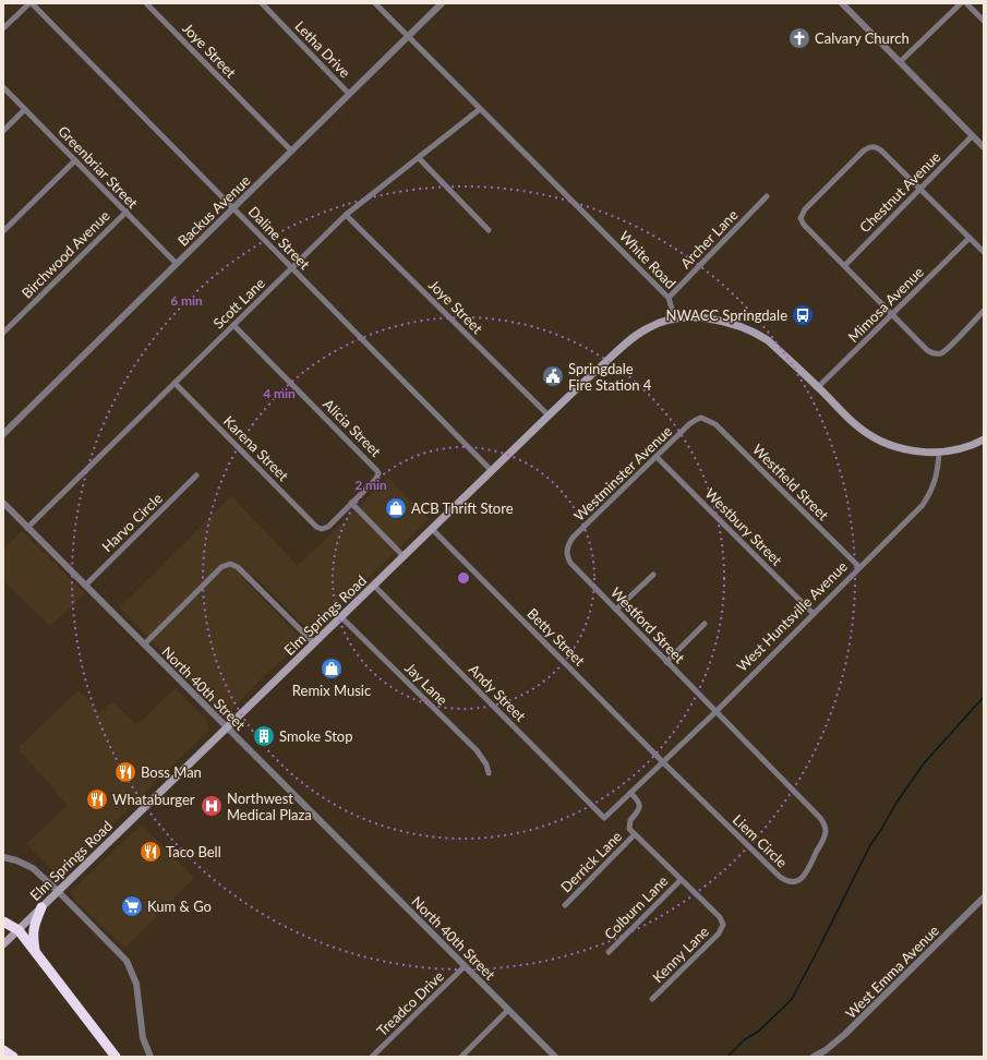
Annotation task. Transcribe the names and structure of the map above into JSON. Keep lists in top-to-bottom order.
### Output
{
  "streets": {
    "main road": ["Elm Springs Road"],
    "street": [
      "Letha Drive",
      "Joye Street",
      "Greenbriar Street",
      "Chestnut Avenue",
      "Backus Avenue",
      "Daline Street",
      "Archer Lane",
      "Birchwood Avenue",
      "White Road",
      "Scott Lane",
      "Mimosa Avenue",
      "Alicia Street",
      "Karena Street",
      "Westminster Avenue",
      "Westfield Street",
      "Harvo Circle",
      "Westbury Street",
      "West Huntsville Avenue",
      "Westford Street",
      "Betty Street",
      "Jay Lane",
      "North 40th Street",
      "Andy Street",
      "Liem Circle",
      "Derrick Lane",
      "Colburn Lane",
      "Kenny Lane",
      "West Emma Avenue",
      "Treadco Drive"
    ]
  },
  "crossings": [
    ["Letha Drive", "Backus Avenue"],
    ["Joye Street", "Backus Avenue"],
    ["Joye Street", "Scott Lane"],
    ["Joye Street", "Elm Springs Road"],
    ["Greenbriar Street", "Backus Avenue"],
    ["Greenbriar Street", "Birchwood Avenue"],
    ["Backus Avenue", "Daline Street"],
    ["Backus Avenue", "White Road"],
    ["Daline Street", "Scott Lane"],
    ["Daline Street", "Elm Springs Road"],
    ["Archer Lane", "White Road"],
    ["White Road", "Scott Lane"],
    ["White Road", "Elm Springs Road"],
    ["Scott Lane", "Alicia Street"],
    ["Scott Lane", "Karena Street"],
    ["Scott Lane", "North 40th Street"],
    ["Alicia Street", "Karena Street"],
    ["Westminster Avenue", "Westfield Street"],
    ["Westminster Avenue", "Westbury Street"],
    ["Westminster Avenue", "Westford Street"],
    ["Westfield Street", "West Huntsville Avenue"],
    ["Harvo Circle", "North 40th Street"],
    ["Westbury Street", "West Huntsville Avenue"],
    ["Elm Springs Road", "Betty Street"],
    ["Elm Springs Road", "Jay Lane"],
    ["Elm Springs Road", "North 40th Street"],
    ["Elm Springs Road", "Andy Street"],
    ["West Huntsville Avenue", "Westford Street"],
    ["West Huntsville Avenue", "Betty Street"],
    ["West Huntsville Avenue", "Andy Street"],
    ["West Huntsville Avenue", "Liem Circle"],
    ["Westford Street", "Liem Circle"],
    ["Betty Street", "Liem Circle"],
    ["North 40th Street", "Treadco Drive"],
    ["Colburn Lane", "Kenny Lane"]
  ],
  "places": {
    "church": ["Calvary Church"],
    "bus stop": ["NWACC Springdale"],
    "public building": ["Springdale Fire Station 4"],
    "shop": ["ACB Thrift Store", "Remix Music"],
    "building": ["Smoke Stop"],
    "restaurant": ["Boss Man", "Whataburger", "Taco Bell"],
    "hospital": ["Northwest Medical Plaza"],
    "supermarket": ["Kum & Go"]
  },
  "rings": ["6 min", "4 min", "2 min"]
}
